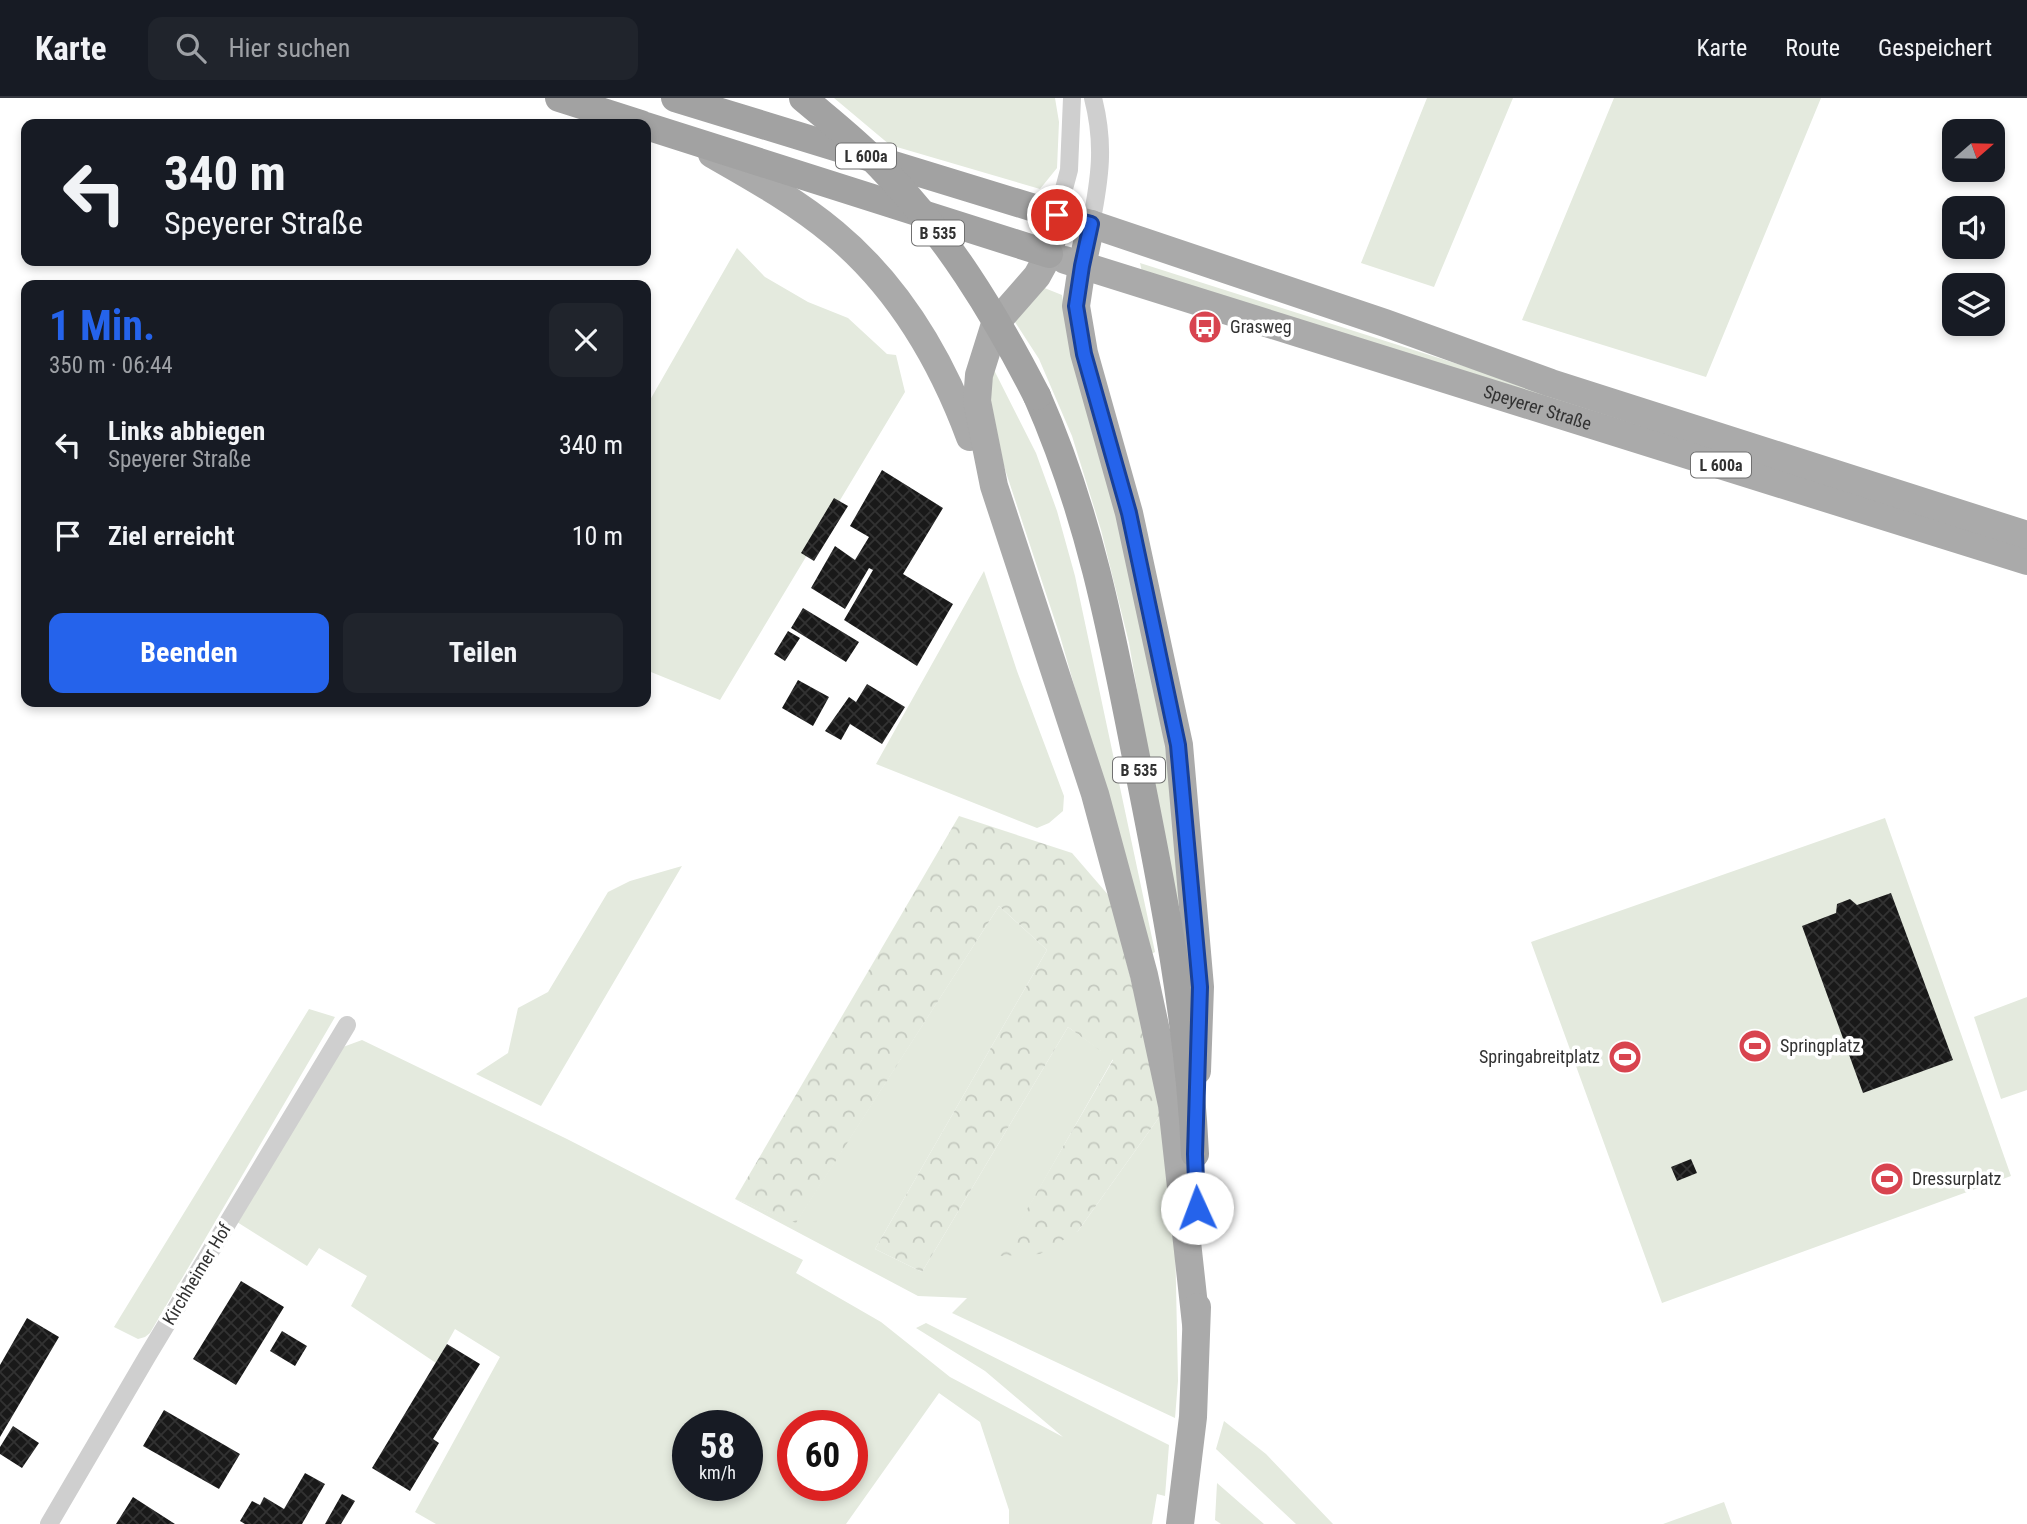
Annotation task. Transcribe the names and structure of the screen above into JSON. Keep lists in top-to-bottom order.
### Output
{
  "streets": {
    "highway": ["L 600a", "B 535"],
    "main road": ["Speyerer Straße"],
    "street": ["Kirchheimer Hof"]
  },
  "crossings": [
    ["L 600a", "B 535"],
    ["L 600a", "Speyerer Straße"]
  ],
  "places": {
    "bus stop": ["Grasweg"],
    "sports": ["Springplatz", "Springabreitplatz", "Dressurplatz"]
  },
  "north": "right",
  "page": {
    "header": "Karte",
    "search": "Hier suchen",
    "nav": ["Karte", "Route", "Gespeichert"],
    "turn": ["340 m", "Speyerer Straße"],
    "heading": ["1 Min.", "350 m · 06:44"],
    "list": [
      {
        "name": "Links abbiegen",
        "note": "Speyerer Straße",
        "value": "340 m"
      },
      {
        "name": "Ziel erreicht",
        "value": "10 m"
      }
    ],
    "buttons": ["Beenden", "Teilen"],
    "speed": "58 km/h",
    "limit": "60"
  }
}
